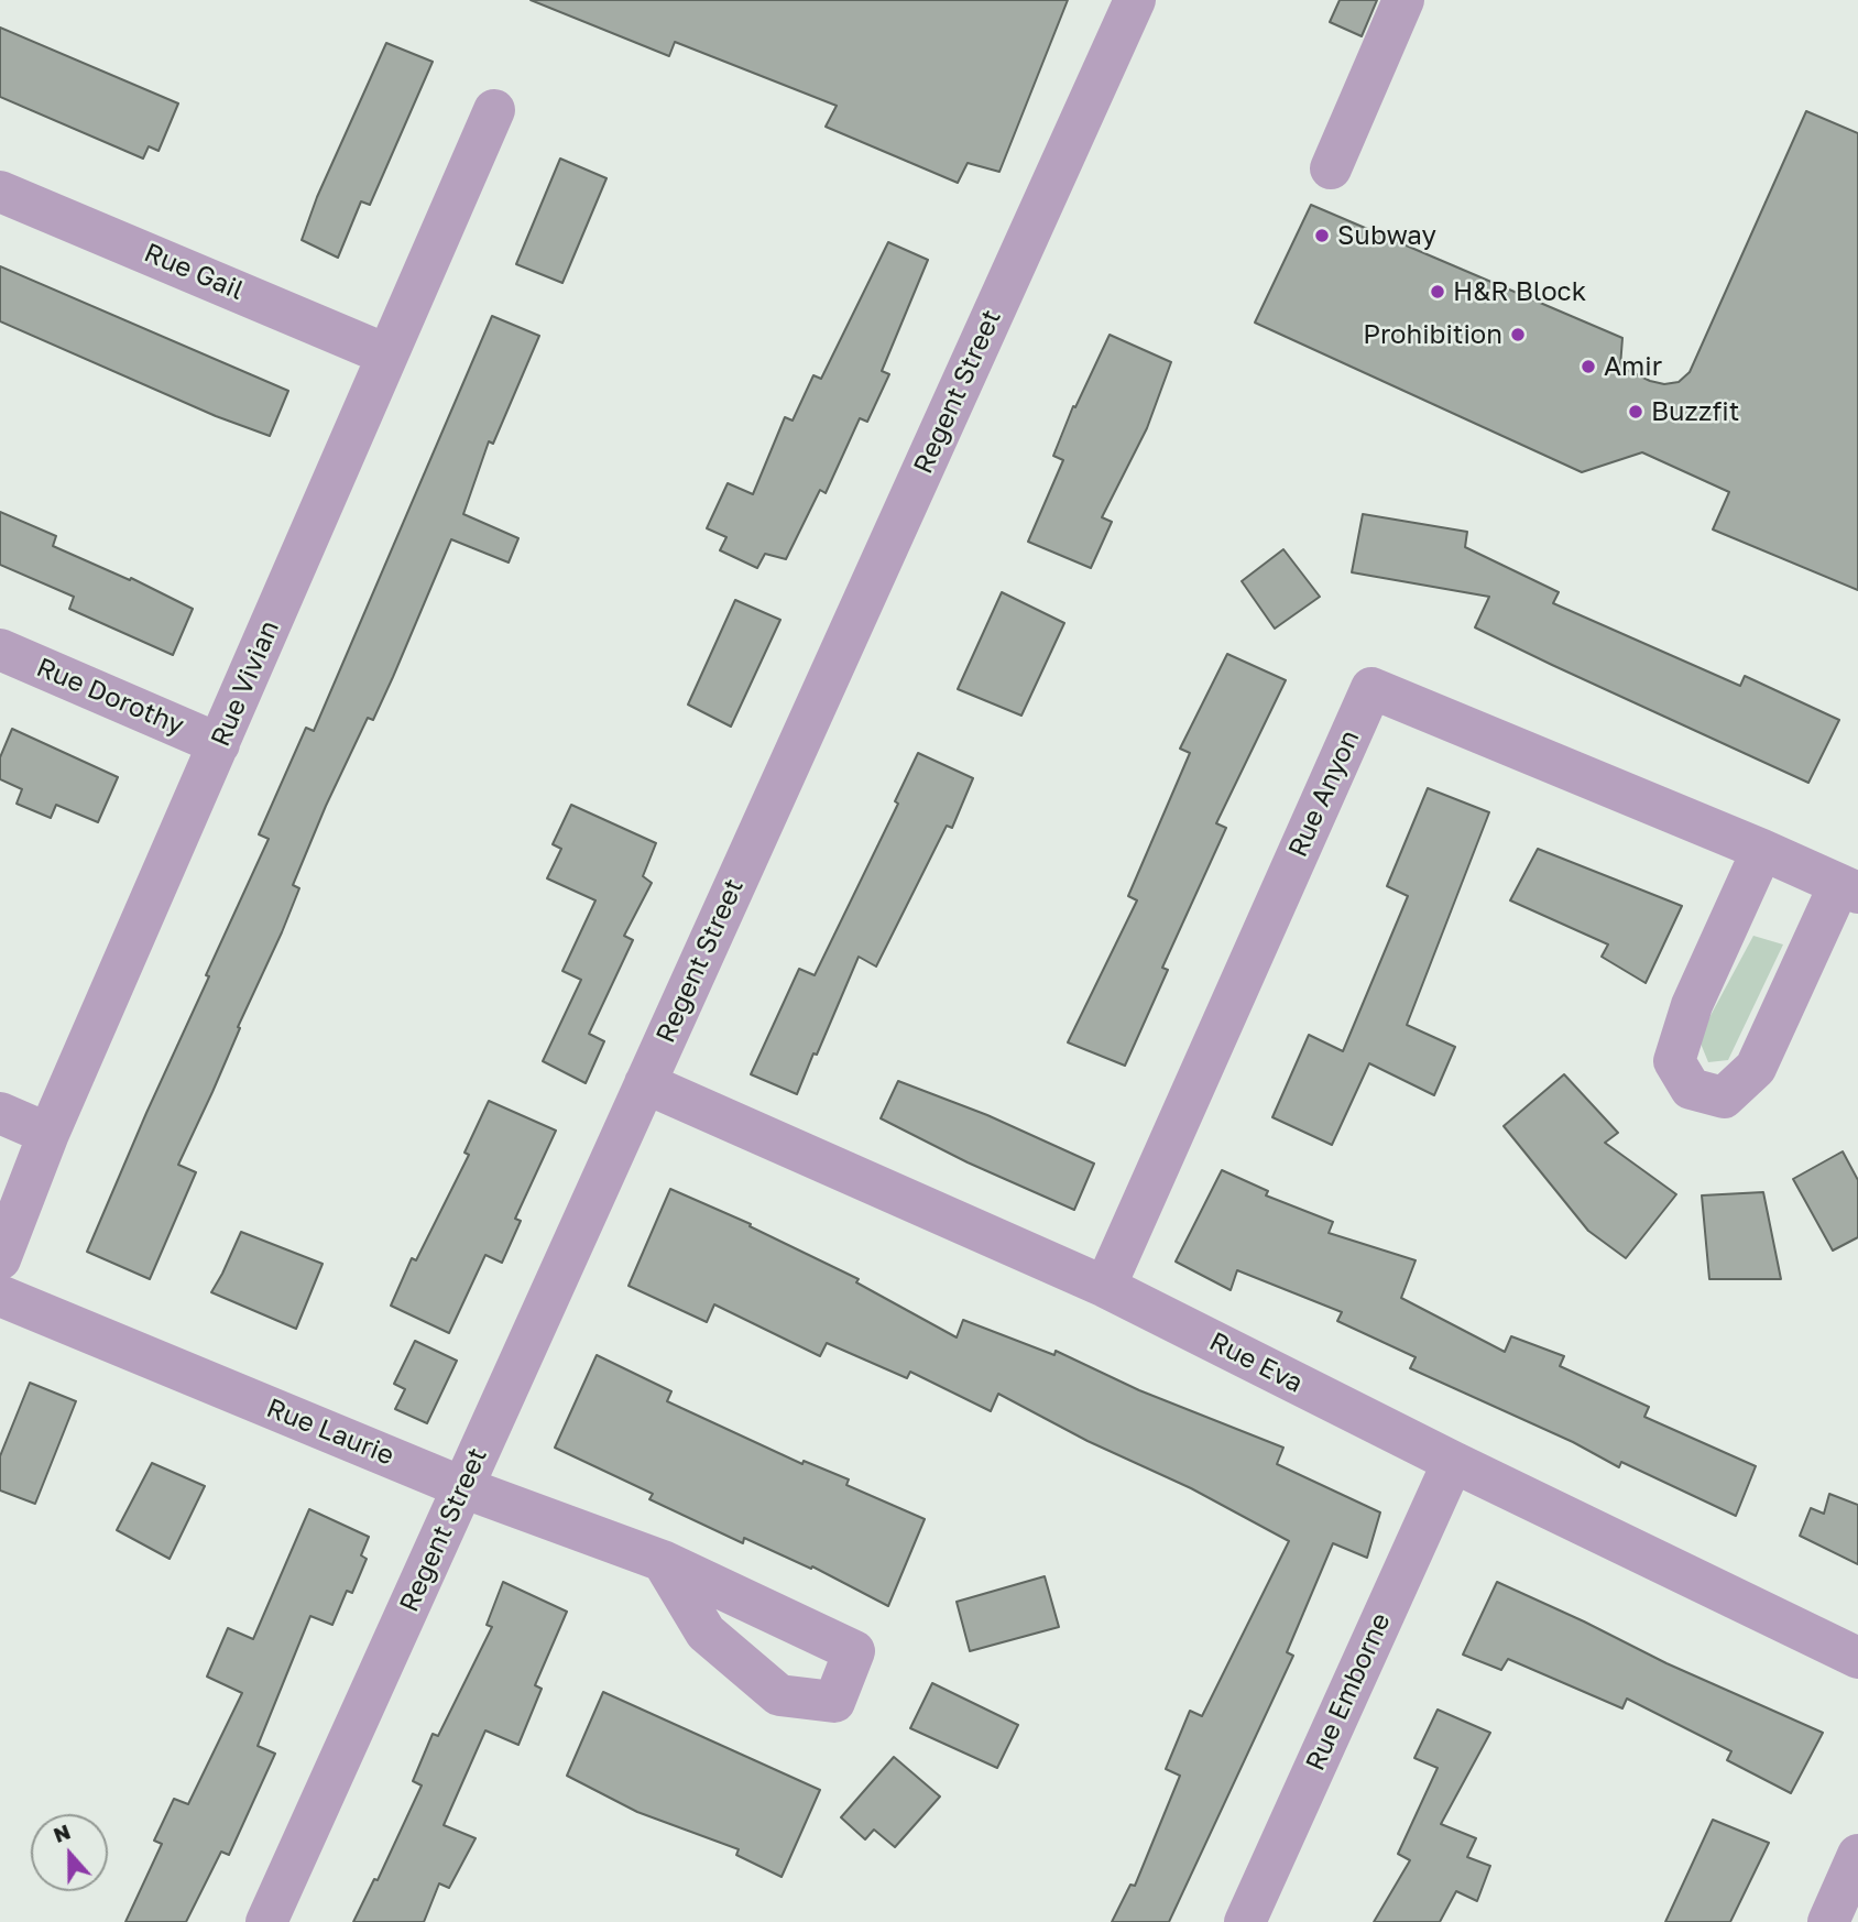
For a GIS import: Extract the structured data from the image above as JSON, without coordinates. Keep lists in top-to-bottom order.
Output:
{
  "streets": {
    "street": [
      "Rue Gail",
      "Regent Street",
      "Rue Vivian",
      "Rue Dorothy",
      "Rue Anyon",
      "Rue Eva",
      "Rue Laurie",
      "Rue Emborne"
    ]
  },
  "crossings": [
    ["Rue Gail", "Rue Vivian"],
    ["Regent Street", "Rue Eva"],
    ["Regent Street", "Rue Laurie"],
    ["Rue Vivian", "Rue Dorothy"],
    ["Rue Anyon", "Rue Eva"],
    ["Rue Eva", "Rue Emborne"]
  ],
  "places": [
    "Subway",
    "H&R Block",
    "Prohibition",
    "Amir",
    "Buzzfit"
  ],
  "north": "top"
}
